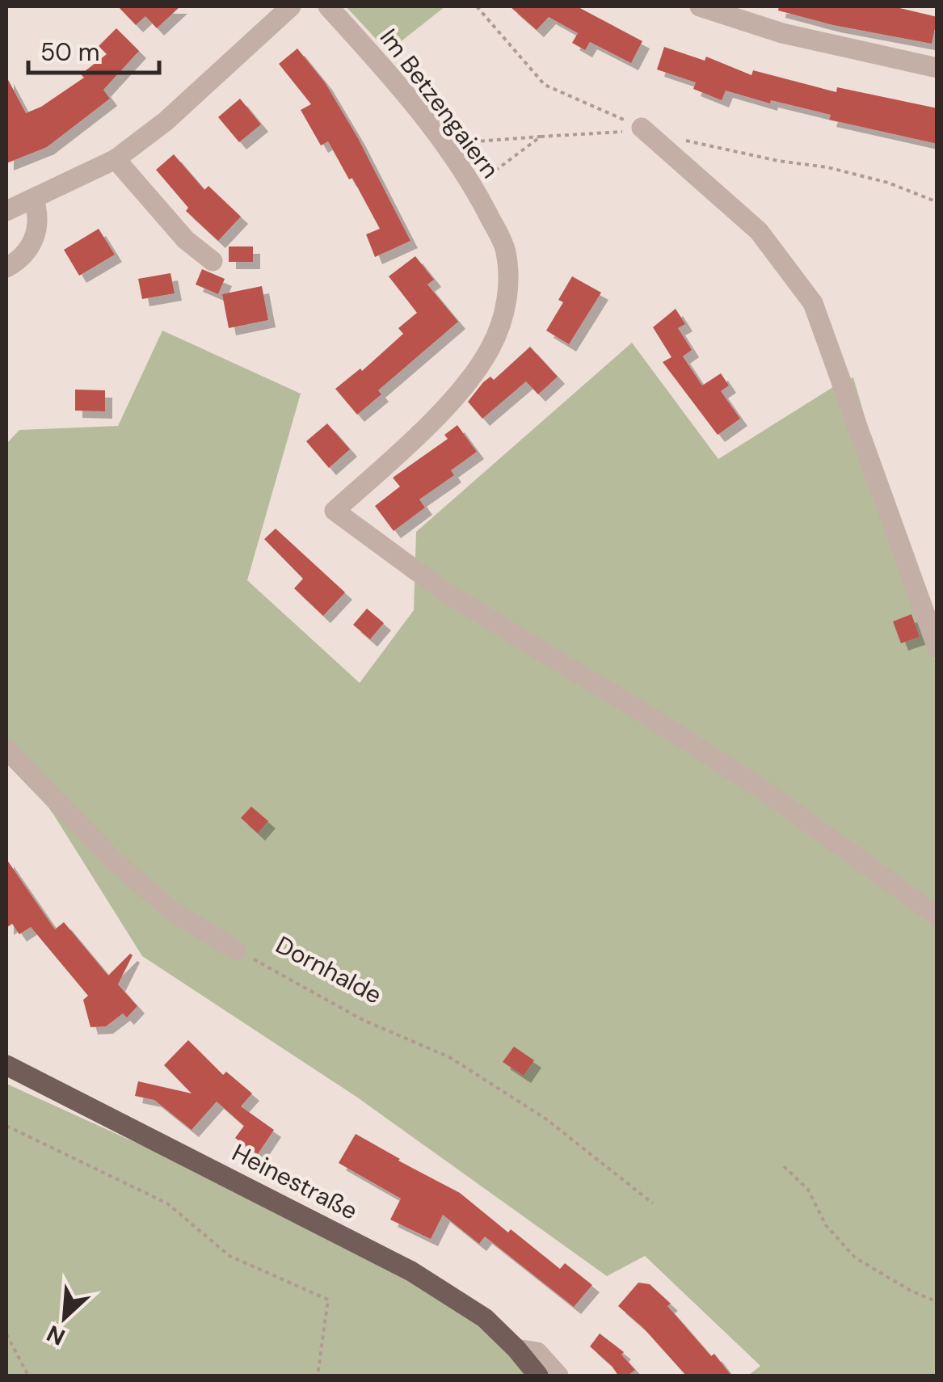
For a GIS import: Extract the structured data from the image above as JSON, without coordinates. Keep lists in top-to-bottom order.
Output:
{
  "streets": {
    "main road": ["Heinestraße"],
    "street": ["Im Betzengaiern", "Dornhalde"]
  },
  "scale_bar": "50 m",
  "north": "bottom left"
}
